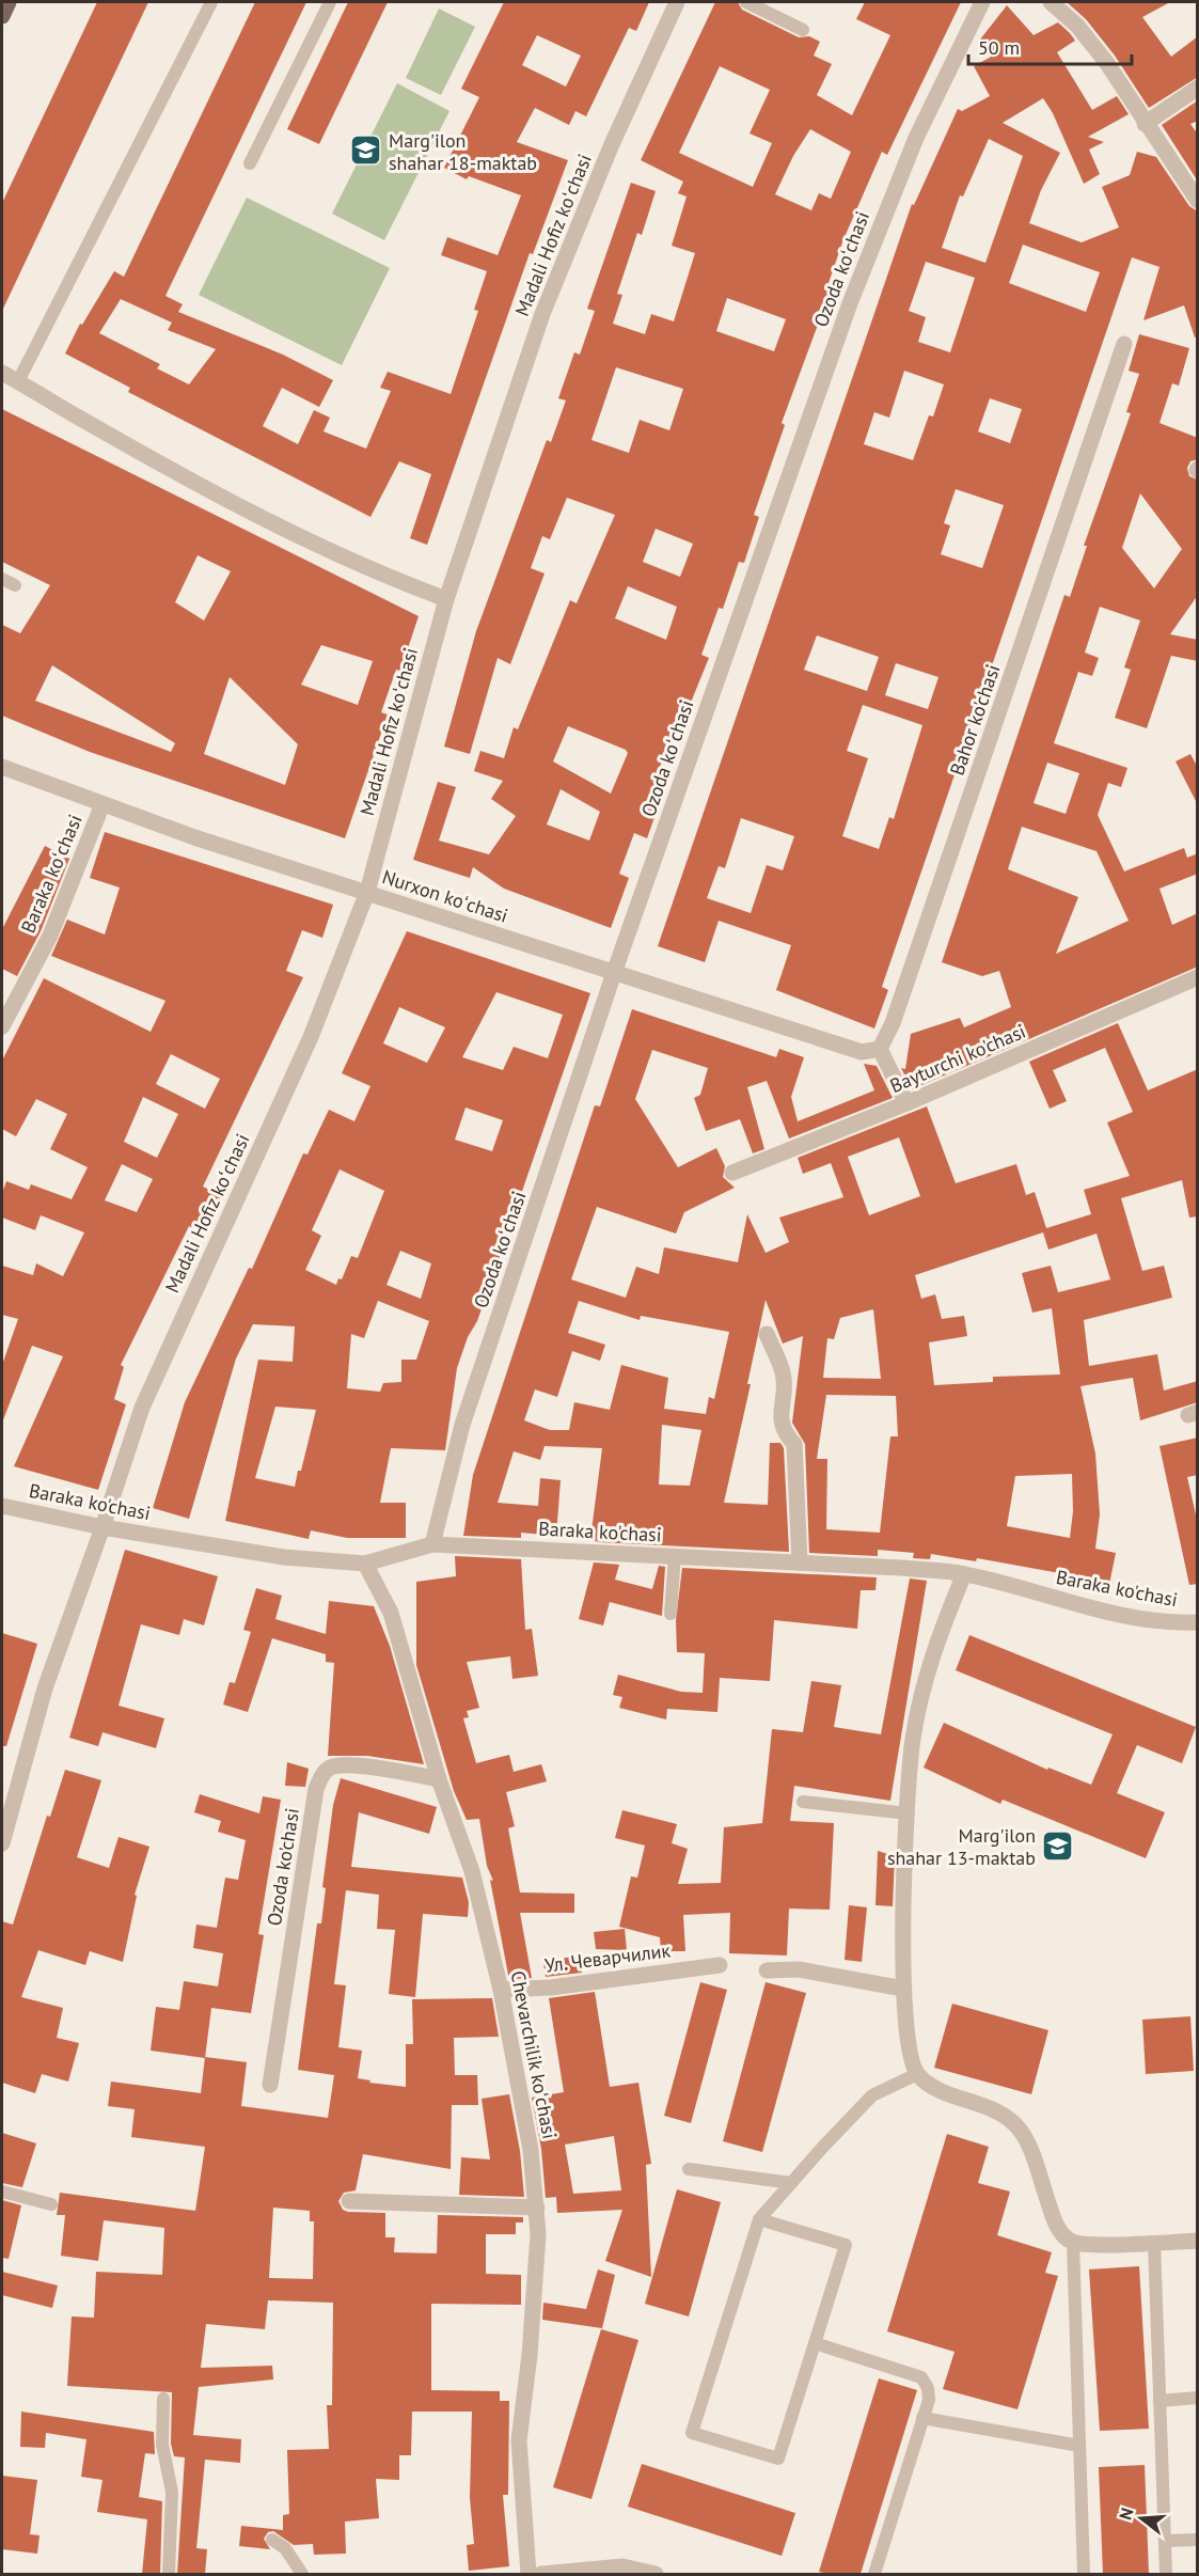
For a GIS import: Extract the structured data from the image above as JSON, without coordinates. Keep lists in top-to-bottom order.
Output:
{
  "streets": {
    "street": [
      "Madali Hofiz koʻchasi",
      "Ozoda koʻchasi",
      "Bahor ko'chasi",
      "Baraka koʻchasi",
      "Nurxon koʻchasi",
      "Bayturchi ko'chasi",
      "Baraka ko'chasi",
      "Ozoda ko'chasi",
      "Ул. Чеварчилик",
      "Chevarchilik koʻchasi"
    ]
  },
  "crossings": [
    ["Madali Hofiz koʻchasi", "Nurxon koʻchasi"],
    ["Madali Hofiz koʻchasi", "Baraka ko'chasi"],
    ["Ozoda koʻchasi", "Nurxon koʻchasi"],
    ["Ozoda koʻchasi", "Baraka ko'chasi"],
    ["Bahor ko'chasi", "Nurxon koʻchasi"],
    ["Baraka koʻchasi", "Nurxon koʻchasi"],
    ["Baraka ko'chasi", "Chevarchilik koʻchasi"],
    ["Ozoda ko'chasi", "Chevarchilik koʻchasi"],
    ["Ул. Чеварчилик", "Chevarchilik koʻchasi"]
  ],
  "places": {
    "school or university": ["Marg'ilon shahar 18-maktab", "Marg'ilon shahar 13-maktab"]
  },
  "scale_bar": "50 m",
  "north": "left"
}
